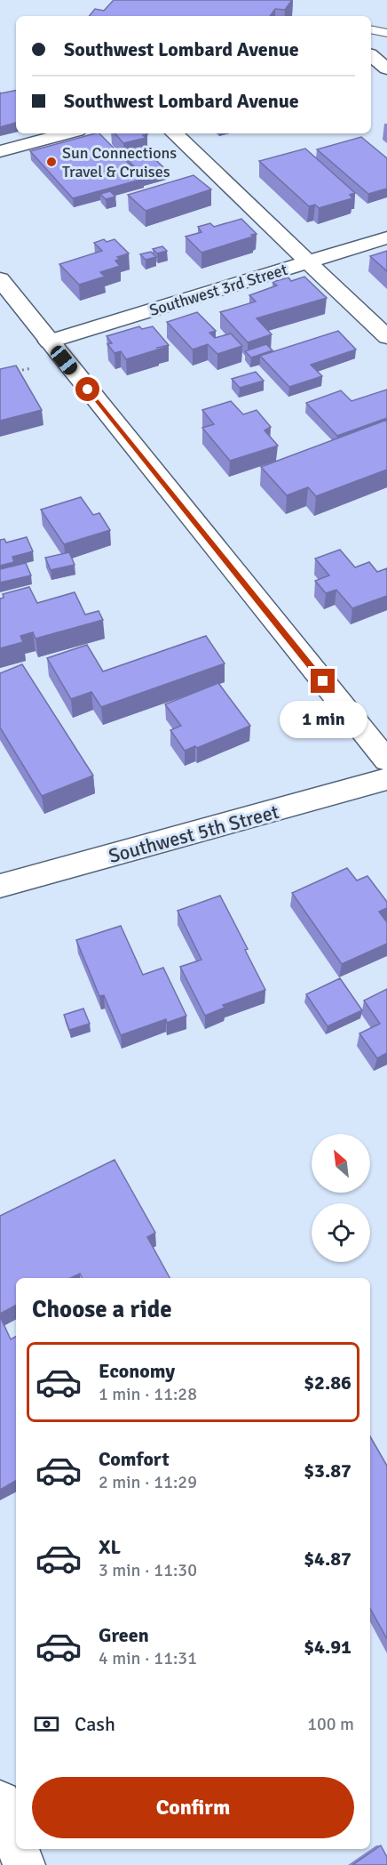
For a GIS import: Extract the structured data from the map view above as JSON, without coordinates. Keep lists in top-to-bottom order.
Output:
{
  "streets": {
    "street": ["Southwest 3rd Street", "Southwest 5th Street"]
  },
  "places": ["Sun Connections Travel & Cruises"],
  "north": "top left",
  "page": {
    "banner": ["Southwest Lombard Avenue", "Southwest Lombard Avenue"],
    "bubble": "1 min",
    "heading": "Choose a ride",
    "list": [
      {
        "name": "Economy",
        "note": "1 min · 11:28",
        "value": "$2.86"
      },
      {
        "name": "Comfort",
        "note": "2 min · 11:29",
        "value": "$3.87"
      },
      {
        "name": "XL",
        "note": "3 min · 11:30",
        "value": "$4.87"
      },
      {
        "name": "Green",
        "note": "4 min · 11:31",
        "value": "$4.91"
      }
    ],
    "pay": ["Cash", "100 m"],
    "buttons": "Confirm"
  }
}
